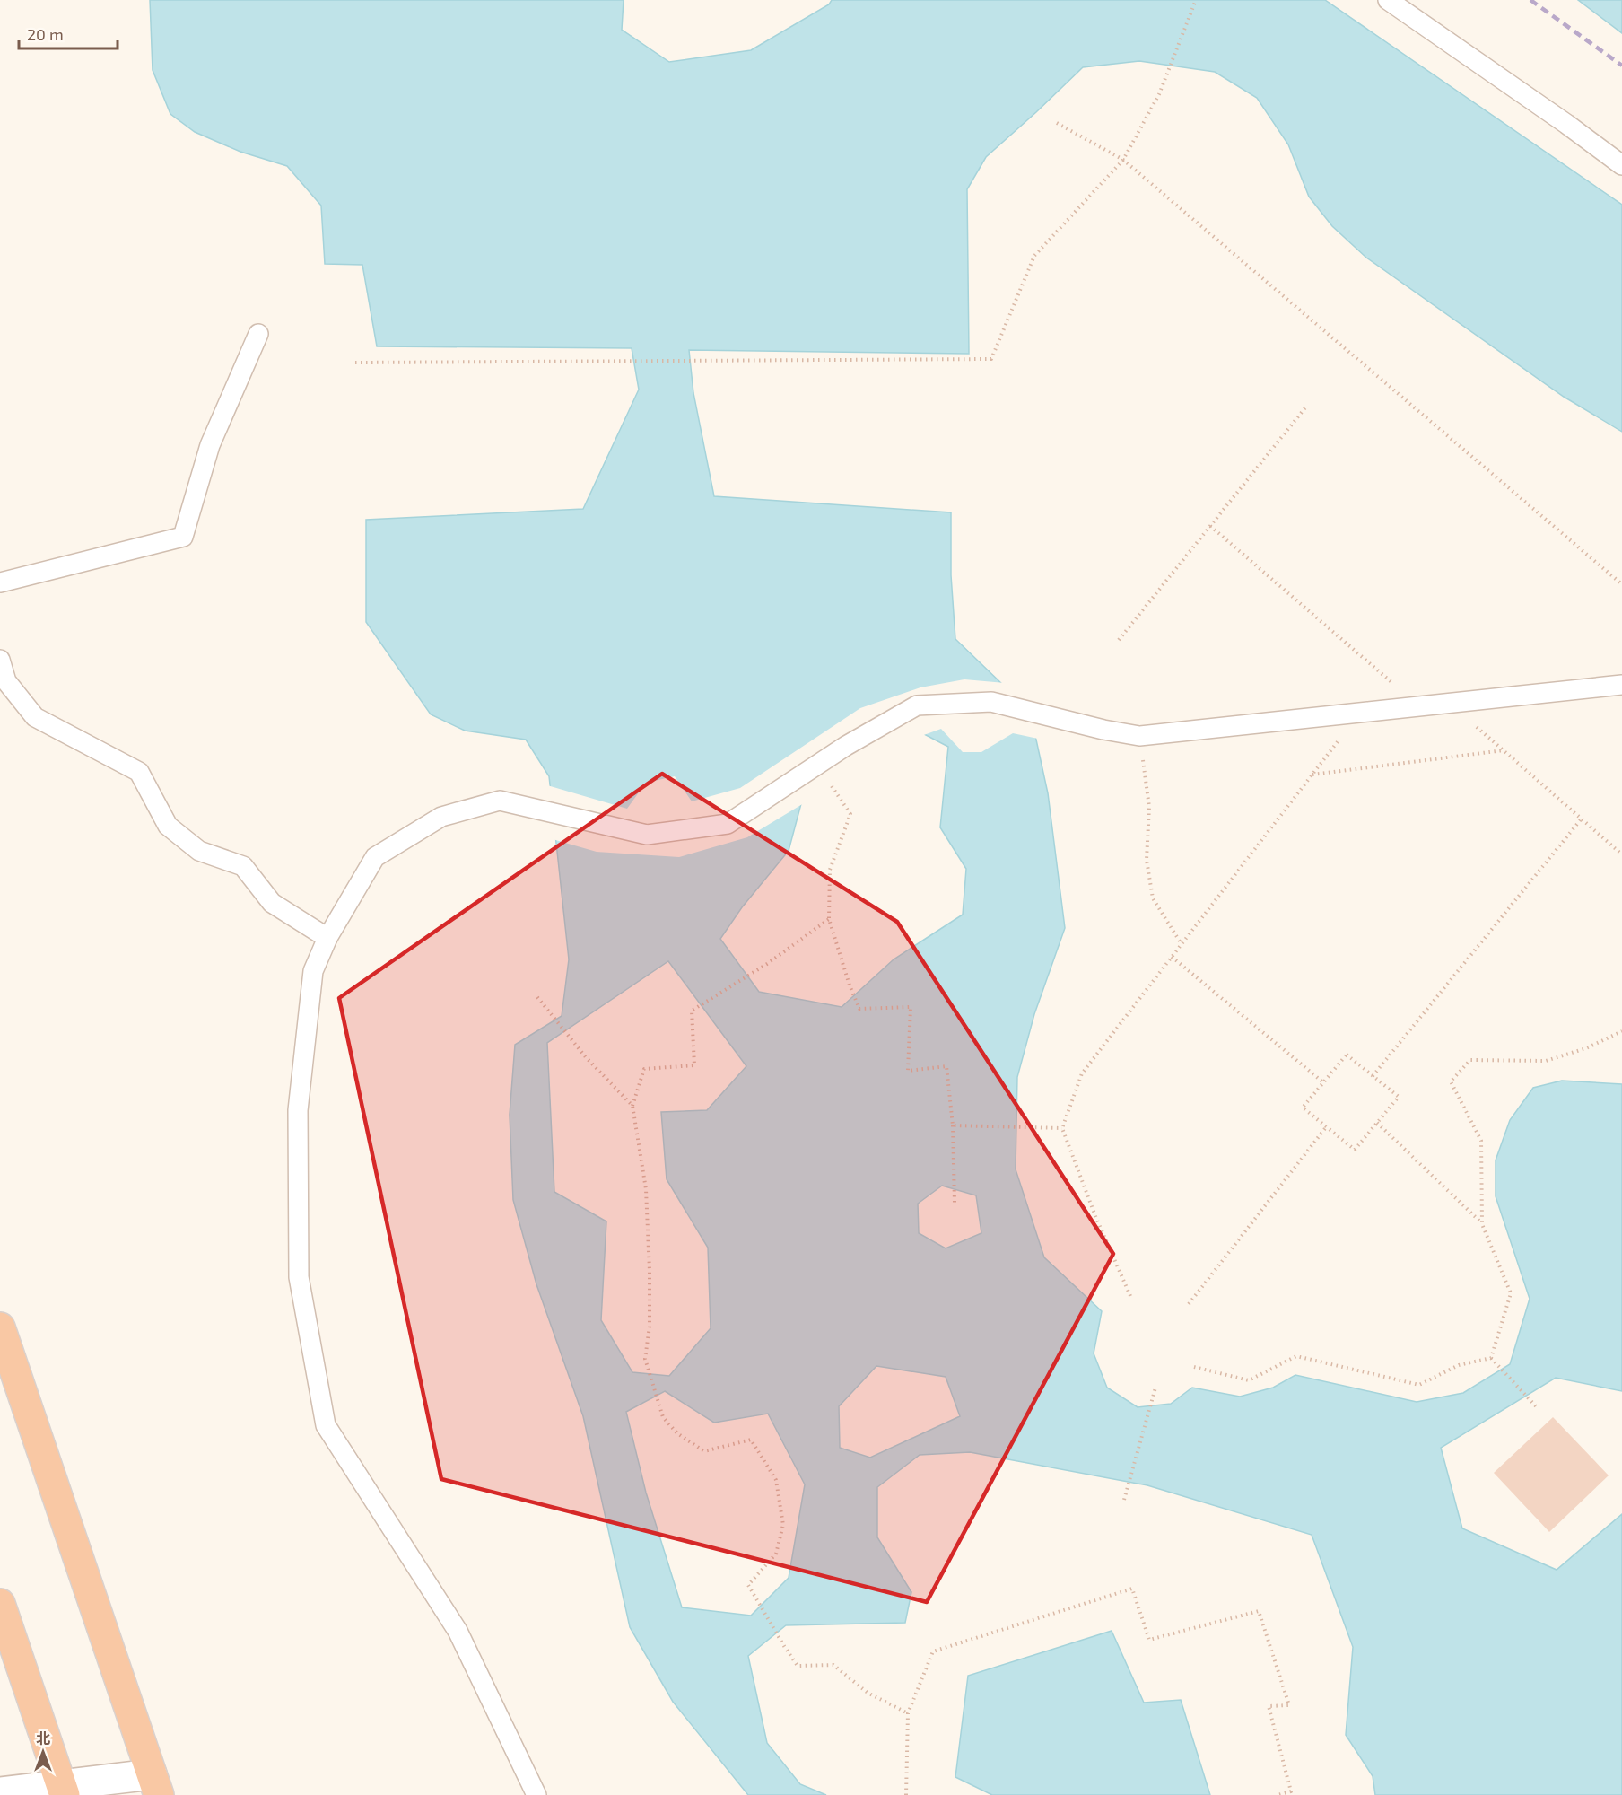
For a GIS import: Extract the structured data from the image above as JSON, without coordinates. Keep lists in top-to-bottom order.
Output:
{
  "scale_bar": "20 m",
  "north": "top"
}
